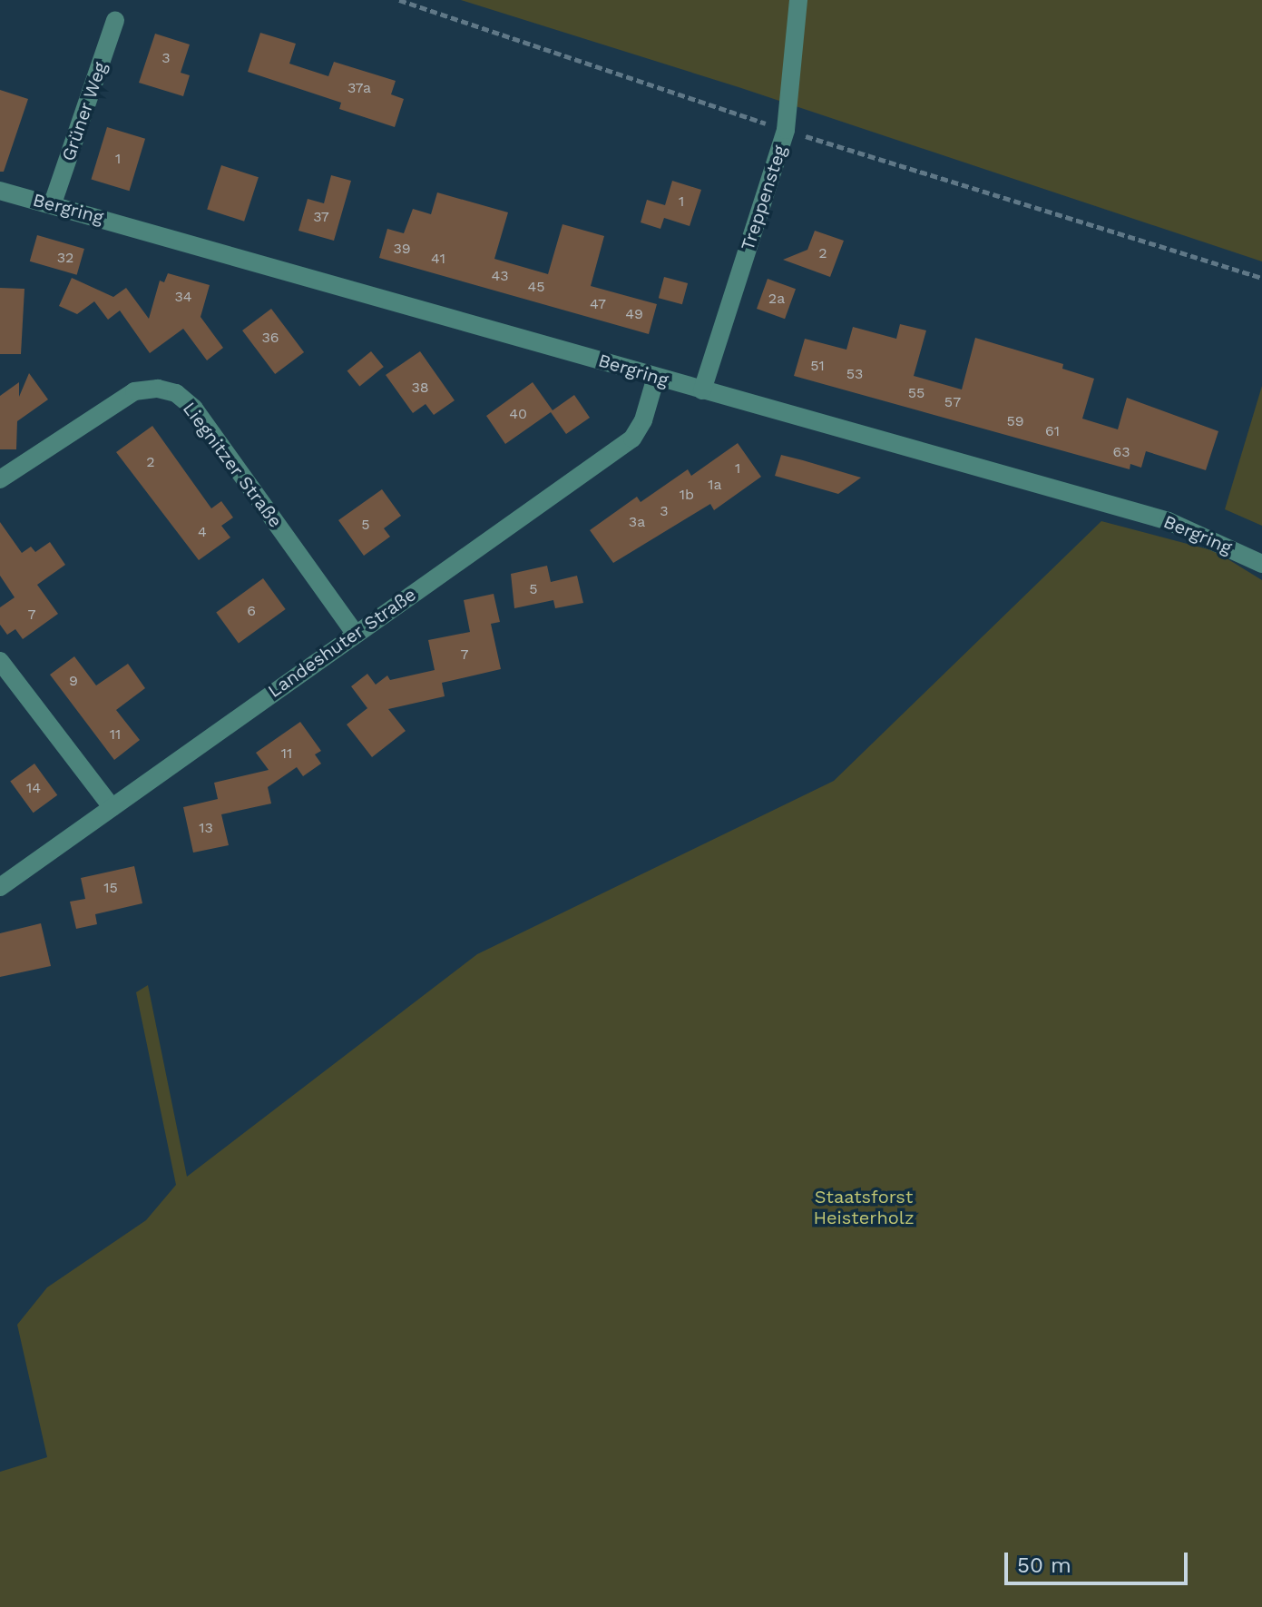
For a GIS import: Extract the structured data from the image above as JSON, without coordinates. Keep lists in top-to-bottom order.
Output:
{
  "streets": {
    "street": [
      "Grüner Weg",
      "Treppensteg",
      "Bergring",
      "Liegnitzer Straße",
      "Landeshuter Straße"
    ]
  },
  "crossings": [
    ["Grüner Weg", "Bergring"],
    ["Treppensteg", "Bergring"],
    ["Bergring", "Landeshuter Straße"],
    ["Liegnitzer Straße", "Landeshuter Straße"]
  ],
  "parks": ["Staatsforst Heisterholz"],
  "house_numbers": [
    "3",
    "37a",
    "1",
    "1",
    "37",
    "39",
    "2",
    "32",
    "41",
    "43",
    "45",
    "34",
    "2a",
    "47",
    "49",
    "36",
    "51",
    "53",
    "38",
    "55",
    "57",
    "40",
    "59",
    "61",
    "63",
    "2",
    "1",
    "1a",
    "1b",
    "3",
    "3a",
    "5",
    "4",
    "5",
    "6",
    "7",
    "7",
    "9",
    "11",
    "11",
    "14",
    "13",
    "15"
  ],
  "scale_bar": "50 m"
}
